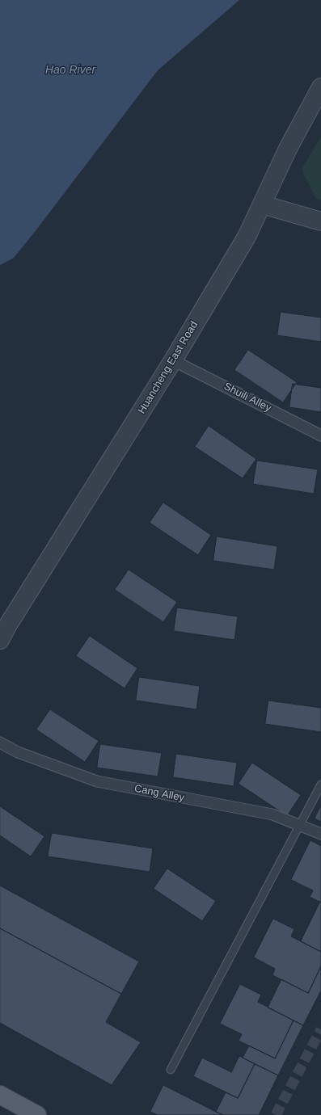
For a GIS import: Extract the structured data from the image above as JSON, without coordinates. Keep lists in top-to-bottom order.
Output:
{
  "streets": {
    "street": ["Huancheng East Road", "Shuili Alley", "Cang Alley"]
  },
  "crossings": [
    ["Huancheng East Road", "Shuili Alley"]
  ],
  "water": ["Hao River"]
}
